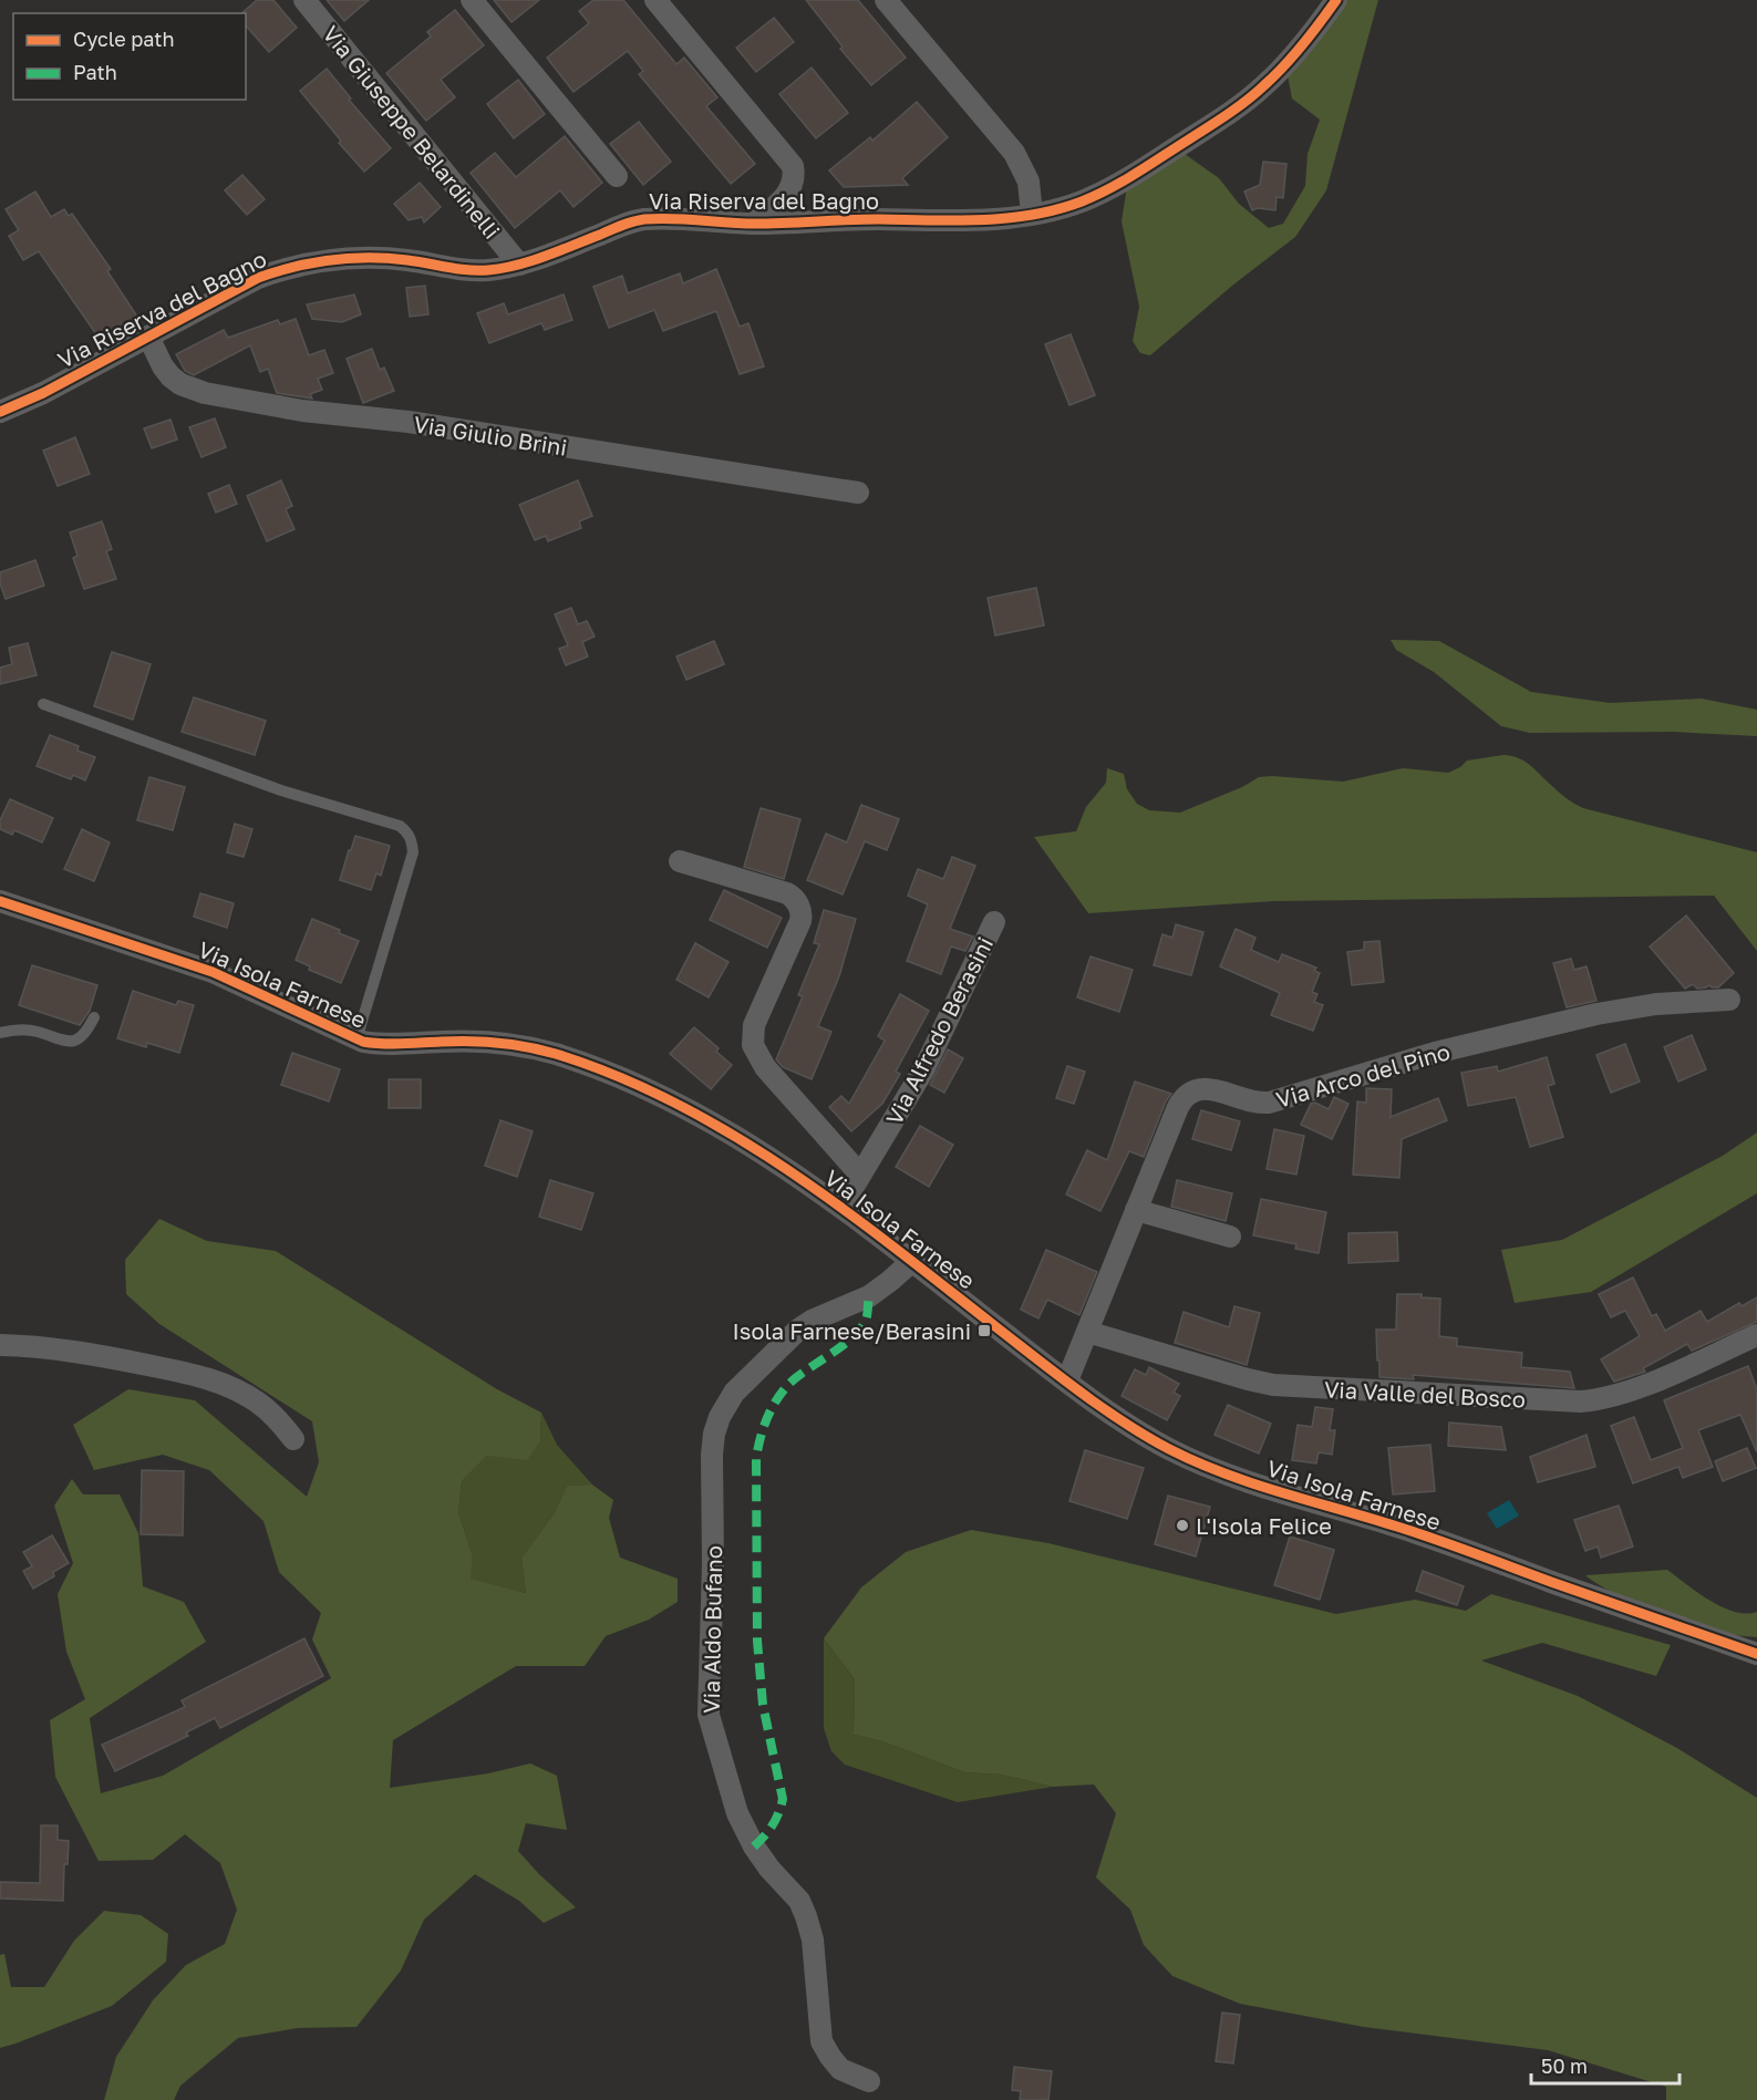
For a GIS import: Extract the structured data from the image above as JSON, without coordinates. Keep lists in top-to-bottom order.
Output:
{
  "streets": {
    "street": [
      "Via Giuseppe Belardinelli",
      "Via Riserva del Bagno",
      "Via Giulio Brini",
      "Via Isola Farnese",
      "Via Alfredo Berasini",
      "Via Arco del Pino",
      "Via Valle del Bosco",
      "Via Aldo Bufano"
    ]
  },
  "crossings": [
    ["Via Giuseppe Belardinelli", "Via Riserva del Bagno"],
    ["Via Riserva del Bagno", "Via Giulio Brini"],
    ["Via Isola Farnese", "Via Alfredo Berasini"],
    ["Via Isola Farnese", "Via Arco del Pino"],
    ["Via Isola Farnese", "Via Aldo Bufano"],
    ["Via Arco del Pino", "Via Valle del Bosco"]
  ],
  "places": {
    "transit": ["Isola Farnese/Berasini"],
    "other": ["L'Isola Felice"]
  },
  "legend": ["Cycle path", "Path"],
  "scale_bar": "50 m"
}
